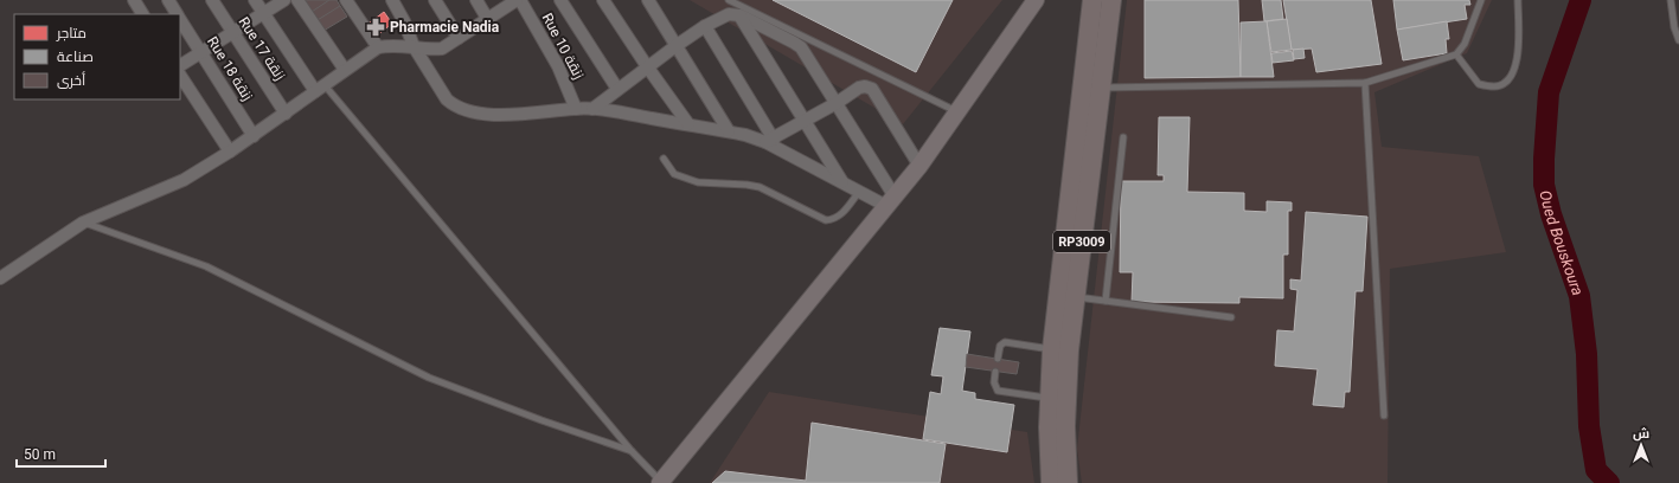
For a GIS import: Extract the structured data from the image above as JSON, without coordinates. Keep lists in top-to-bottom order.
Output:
{
  "streets": {
    "main road": ["RP3009"],
    "street": ["Rue 10 زنقة", "Rue 17 زنقة", "Rue 18 زنقة"]
  },
  "water": ["Oued Bouskoura"],
  "places": {
    "pharmacy": ["Pharmacie Nadia"]
  },
  "legend": ["متاجر", "صناعة", "أخرى"],
  "scale_bar": "50 m",
  "north": "top"
}
